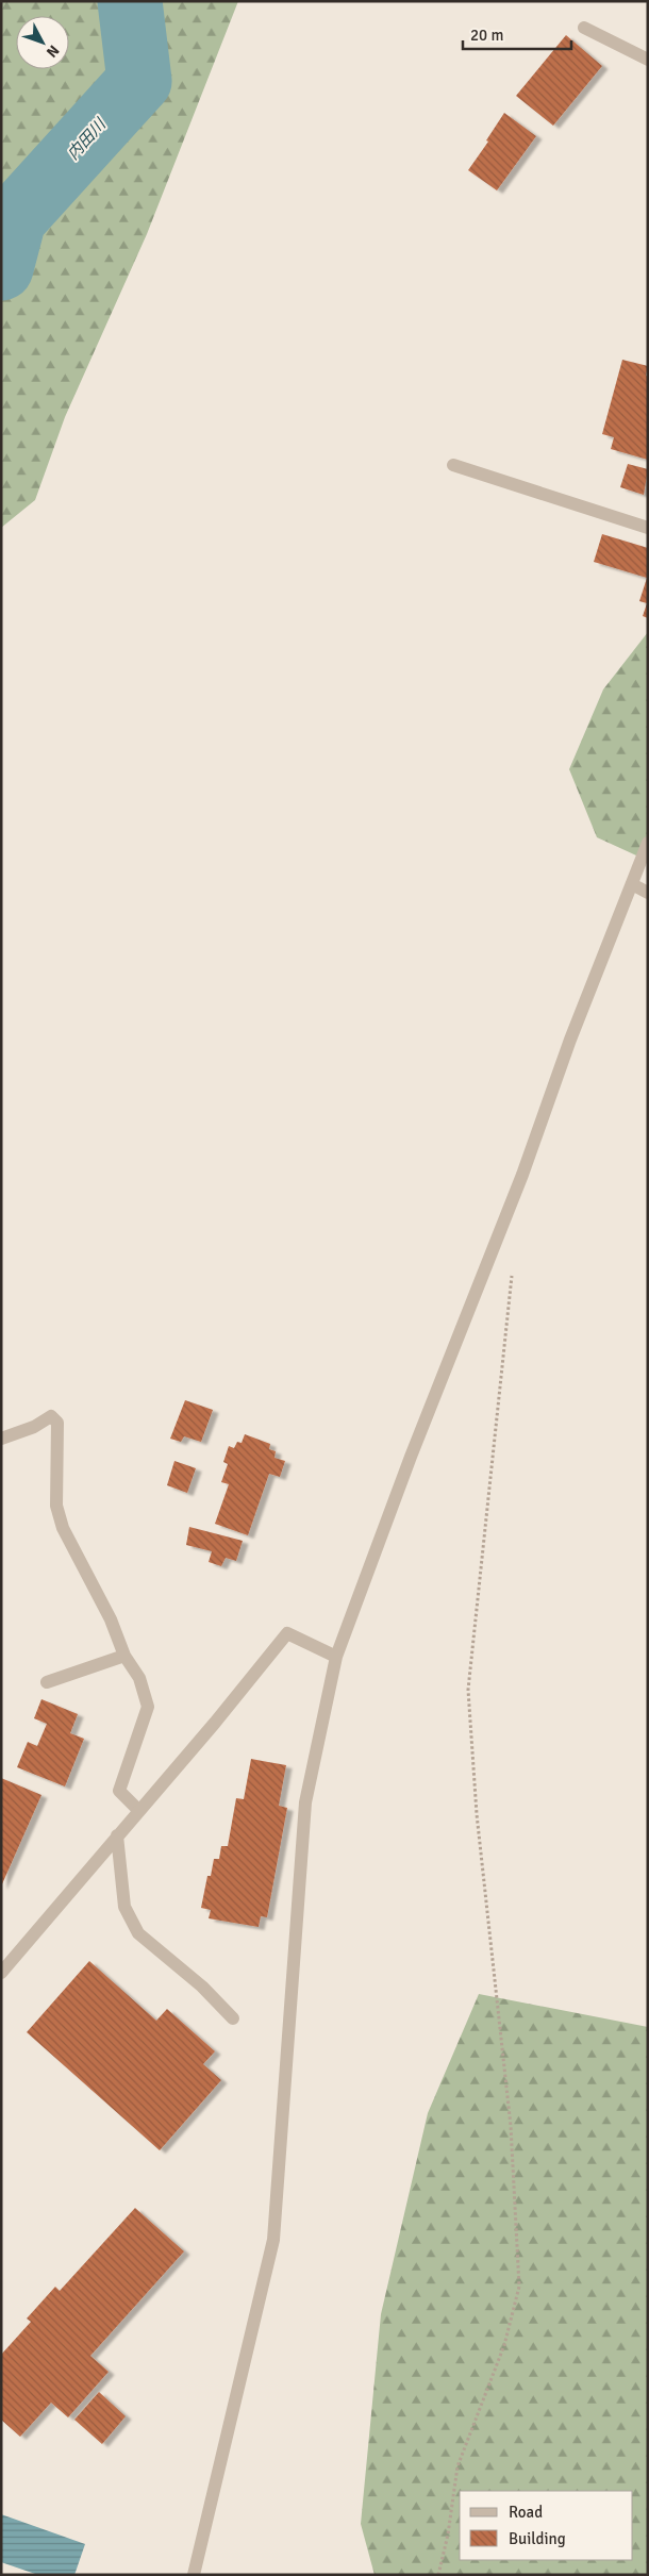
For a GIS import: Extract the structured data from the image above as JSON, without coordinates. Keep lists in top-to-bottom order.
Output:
{
  "water": ["内田川"],
  "legend": ["Road", "Building"],
  "scale_bar": "20 m",
  "north": "bottom right"
}
